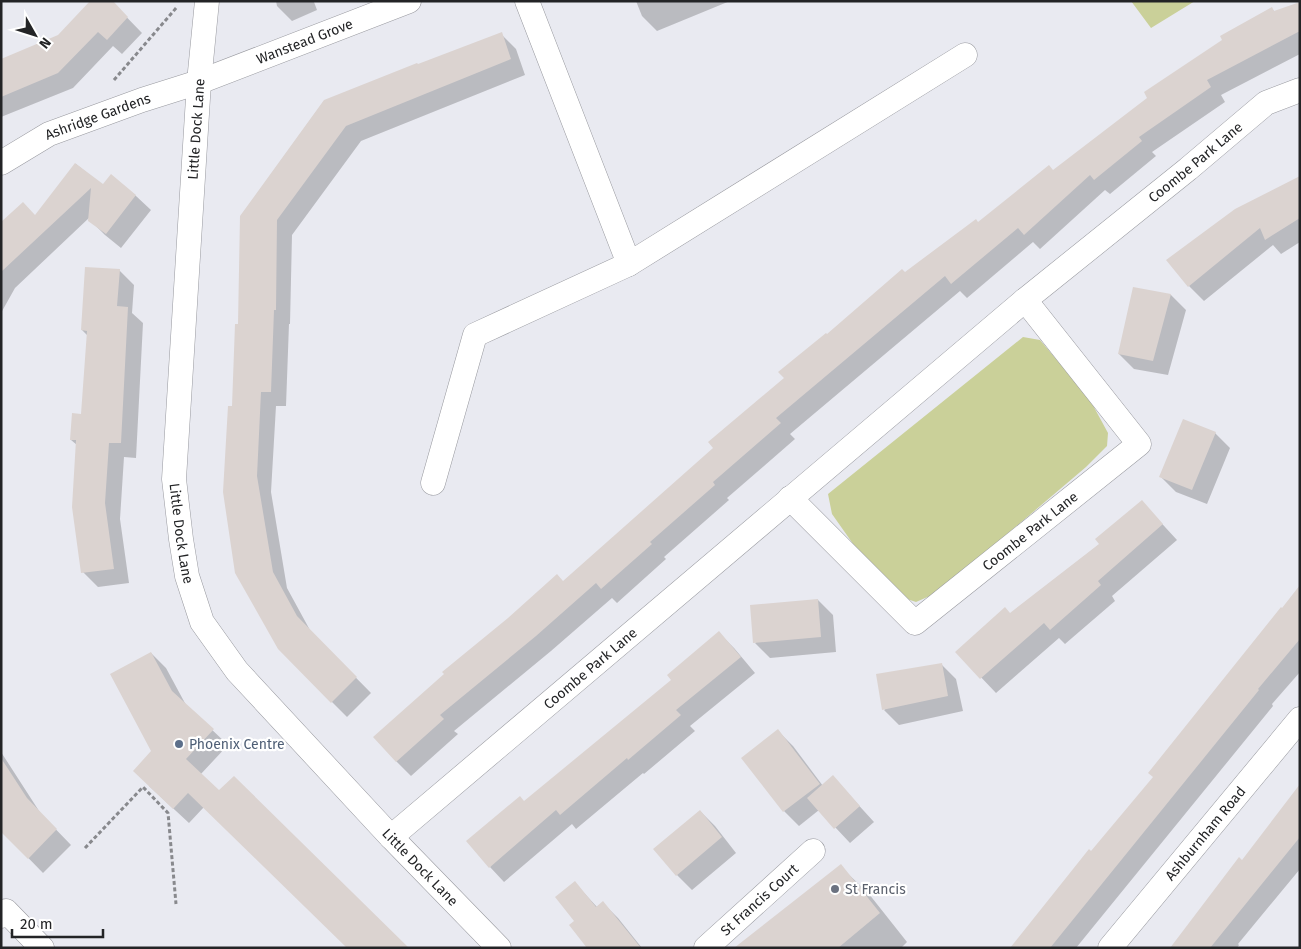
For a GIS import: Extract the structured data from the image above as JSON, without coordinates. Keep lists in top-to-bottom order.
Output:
{
  "streets": {
    "street": [
      "Wanstead Grove",
      "Ashridge Gardens",
      "Little Dock Lane",
      "Coombe Park Lane",
      "Ashburnham Road",
      "St Francis Court"
    ]
  },
  "crossings": [
    ["Wanstead Grove", "Ashridge Gardens"],
    ["Wanstead Grove", "Little Dock Lane"],
    ["Ashridge Gardens", "Little Dock Lane"],
    ["Little Dock Lane", "Coombe Park Lane"]
  ],
  "places": ["Phoenix Centre", "St Francis"],
  "scale_bar": "20 m",
  "north": "bottom right"
}
